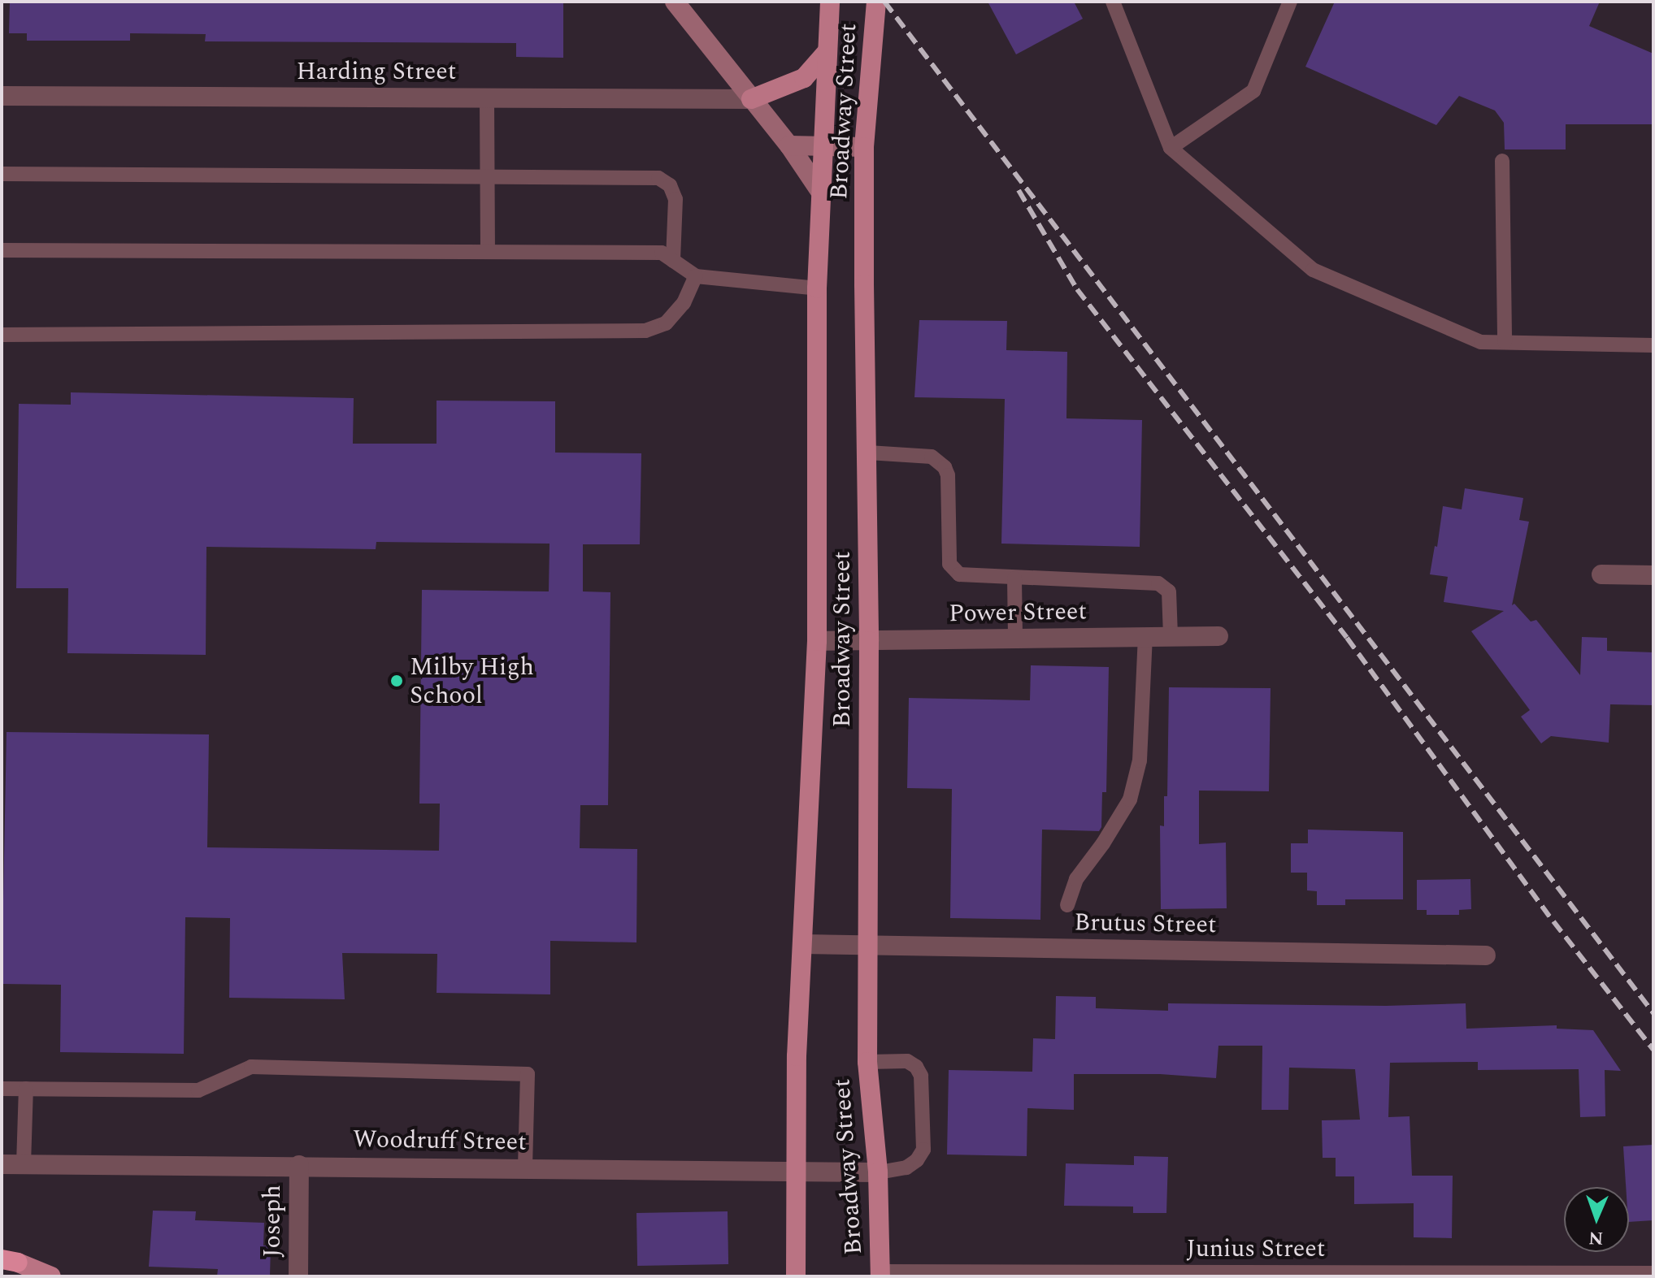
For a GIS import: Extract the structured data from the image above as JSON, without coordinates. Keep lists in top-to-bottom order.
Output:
{
  "streets": {
    "main road": ["Broadway Street"],
    "street": [
      "Harding Street",
      "Power Street",
      "Brutus Street",
      "Woodruff Street",
      "Joseph",
      "Junius Street"
    ]
  },
  "crossings": [
    ["Broadway Street", "Power Street"],
    ["Broadway Street", "Brutus Street"],
    ["Broadway Street", "Woodruff Street"],
    ["Broadway Street", "Junius Street"],
    ["Woodruff Street", "Joseph"]
  ],
  "places": ["Milby High School"],
  "north": "bottom"
}
